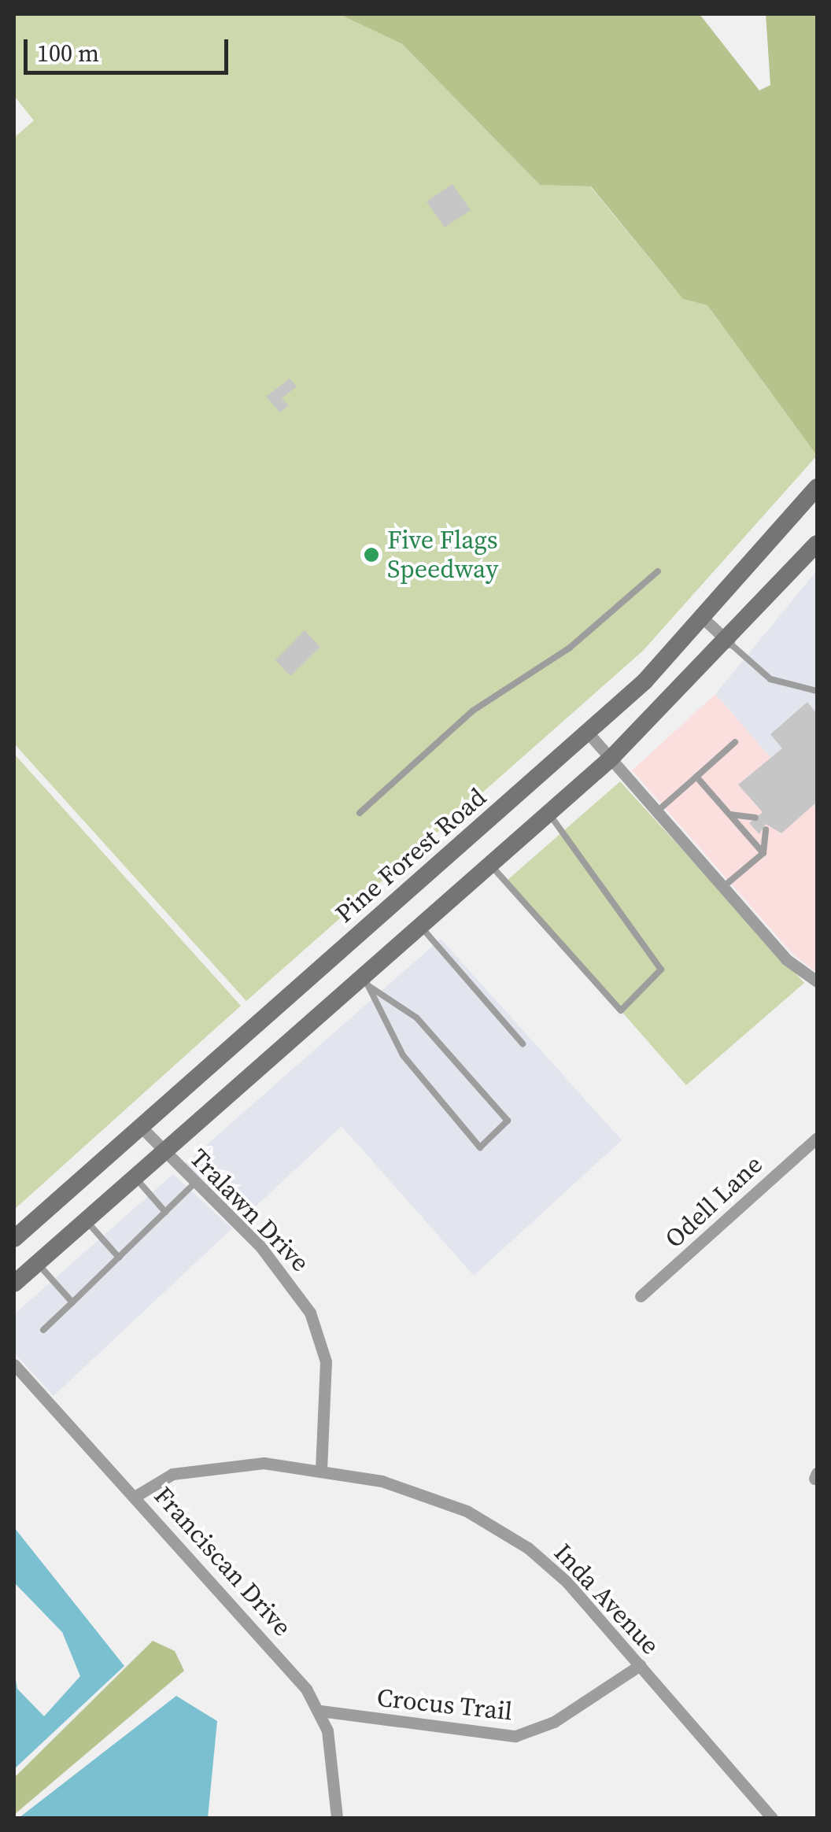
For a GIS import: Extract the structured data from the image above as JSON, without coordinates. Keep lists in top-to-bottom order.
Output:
{
  "streets": {
    "main road": ["Pine Forest Road"],
    "street": [
      "Odell Lane",
      "Tralawn Drive",
      "Franciscan Drive",
      "Inda Avenue",
      "Crocus Trail"
    ]
  },
  "crossings": [
    ["Pine Forest Road", "Tralawn Drive"],
    ["Tralawn Drive", "Inda Avenue"],
    ["Franciscan Drive", "Inda Avenue"],
    ["Franciscan Drive", "Crocus Trail"],
    ["Inda Avenue", "Crocus Trail"]
  ],
  "places": ["Five Flags Speedway"],
  "scale_bar": "100 m"
}
